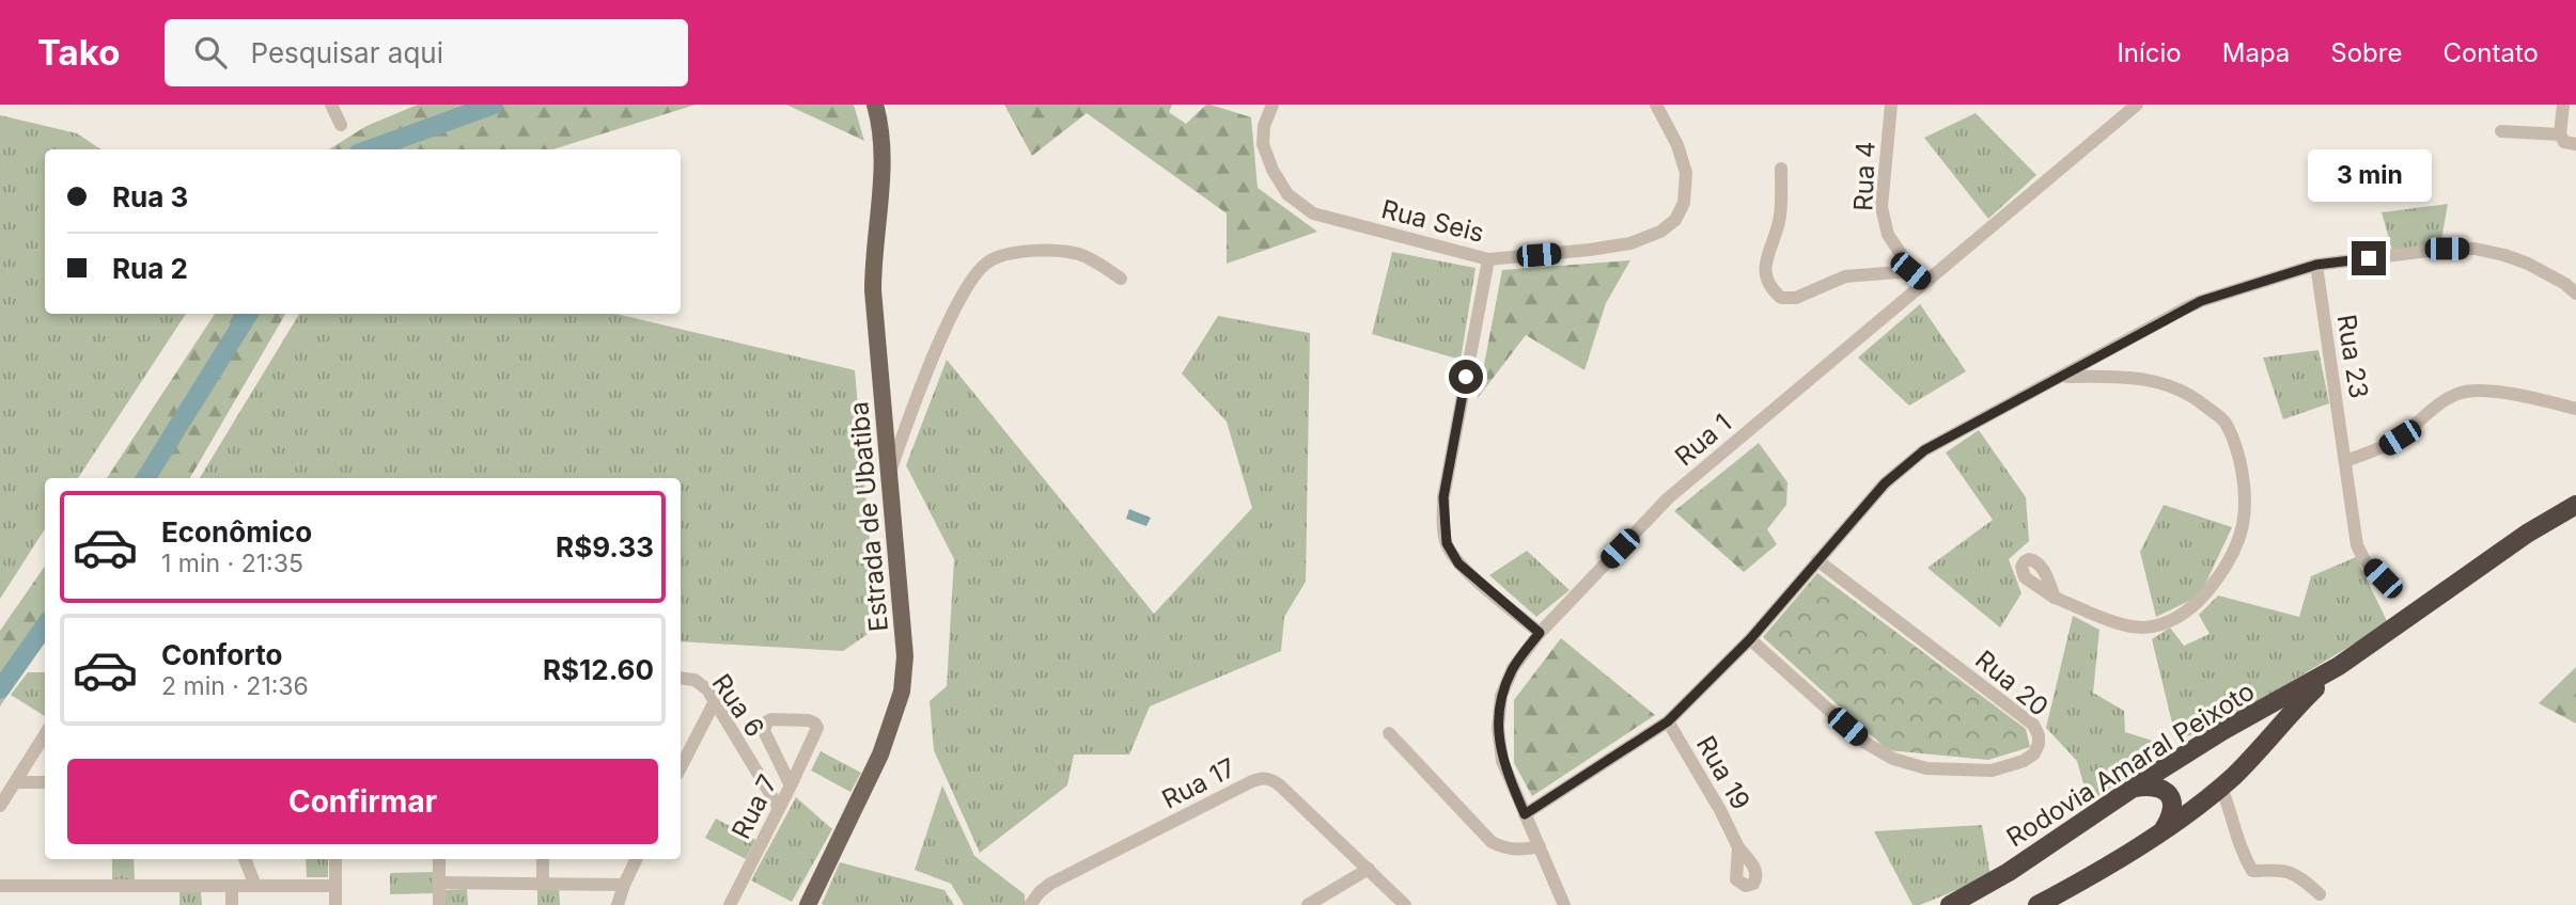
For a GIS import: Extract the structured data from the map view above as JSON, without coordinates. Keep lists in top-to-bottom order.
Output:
{
  "streets": {
    "highway": ["Rodovia Amaral Peixoto"],
    "main road": ["Estrada de Ubatiba"],
    "street": [
      "Rua 4",
      "Rua Seis",
      "Rua 23",
      "Rua 1",
      "Rua 20",
      "Rua 6",
      "Rua 19",
      "Rua 17",
      "Rua 7"
    ]
  },
  "crossings": [
    ["Rua 4", "Rua 1"],
    ["Rua 6", "Rua 7"]
  ],
  "page": {
    "header": "Tako",
    "search": "Pesquisar aqui",
    "nav": [
      "Início",
      "Mapa",
      "Sobre",
      "Contato"
    ],
    "bubble": "3 min",
    "banner": ["Rua 3", "Rua 2"],
    "list": [
      {
        "name": "Econômico",
        "note": "1 min · 21:35",
        "value": "R$9.33"
      },
      {
        "name": "Conforto",
        "note": "2 min · 21:36",
        "value": "R$12.60"
      }
    ],
    "buttons": "Confirmar"
  }
}
